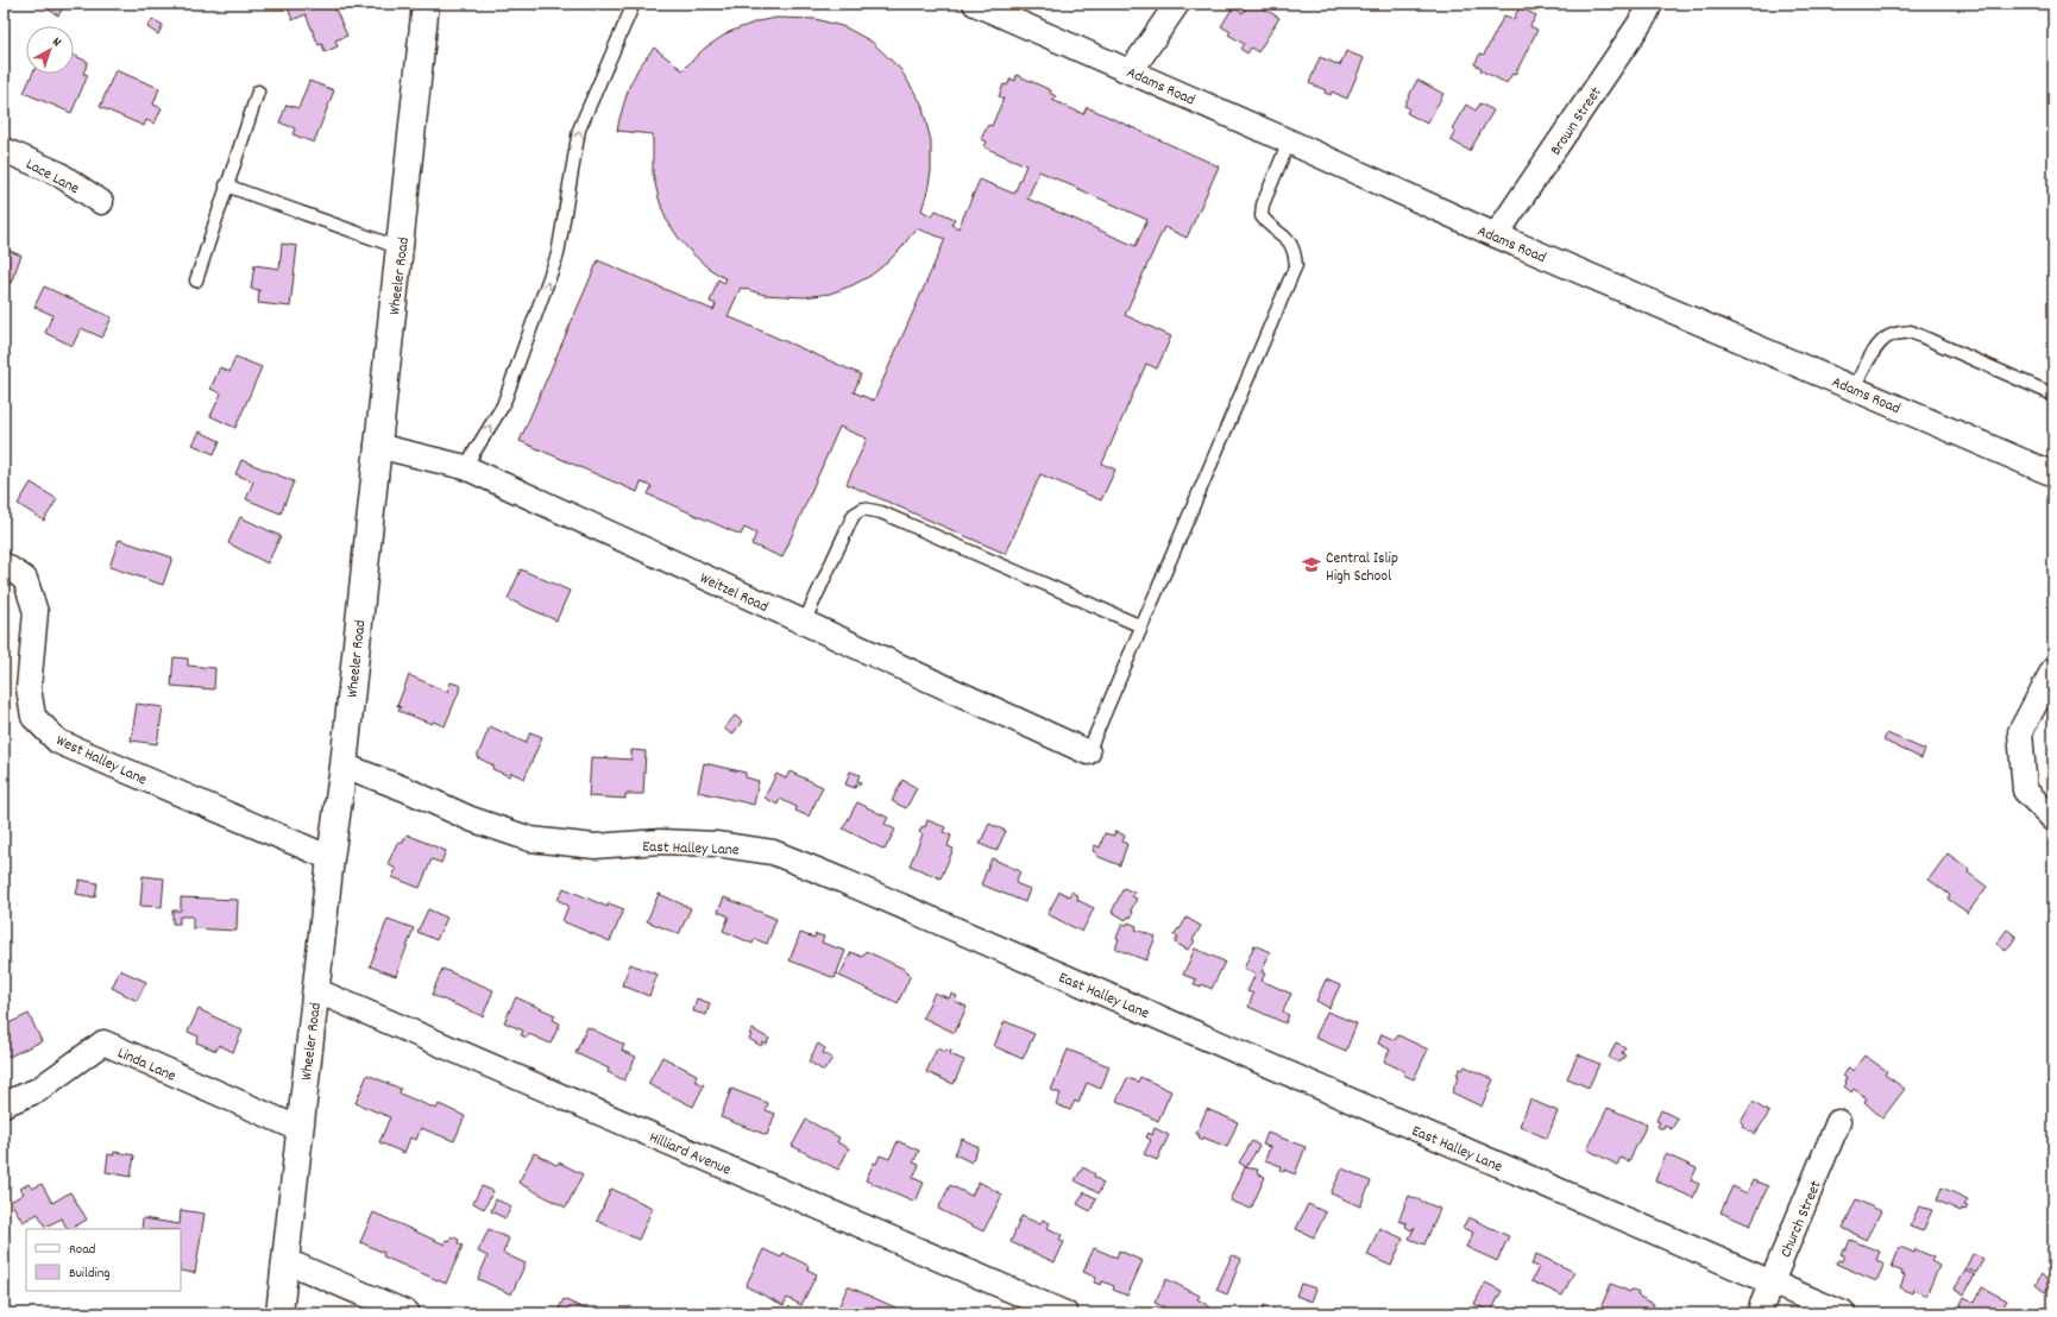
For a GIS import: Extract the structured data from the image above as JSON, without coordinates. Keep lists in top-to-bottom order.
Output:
{
  "streets": {
    "main road": ["Wheeler Road"],
    "street": [
      "Adams Road",
      "Brown Street",
      "Lace Lane",
      "Weitzel Road",
      "West Halley Lane",
      "East Halley Lane",
      "Linda Lane",
      "Hilliard Avenue",
      "Church Street"
    ]
  },
  "crossings": [
    ["Adams Road", "Brown Street"],
    ["Wheeler Road", "Weitzel Road"],
    ["Wheeler Road", "West Halley Lane"],
    ["Wheeler Road", "East Halley Lane"],
    ["Wheeler Road", "Linda Lane"],
    ["Wheeler Road", "Hilliard Avenue"],
    ["East Halley Lane", "Church Street"]
  ],
  "places": {
    "school or university": ["Central Islip High School"]
  },
  "legend": ["Road", "Building"],
  "north": "top right"
}
